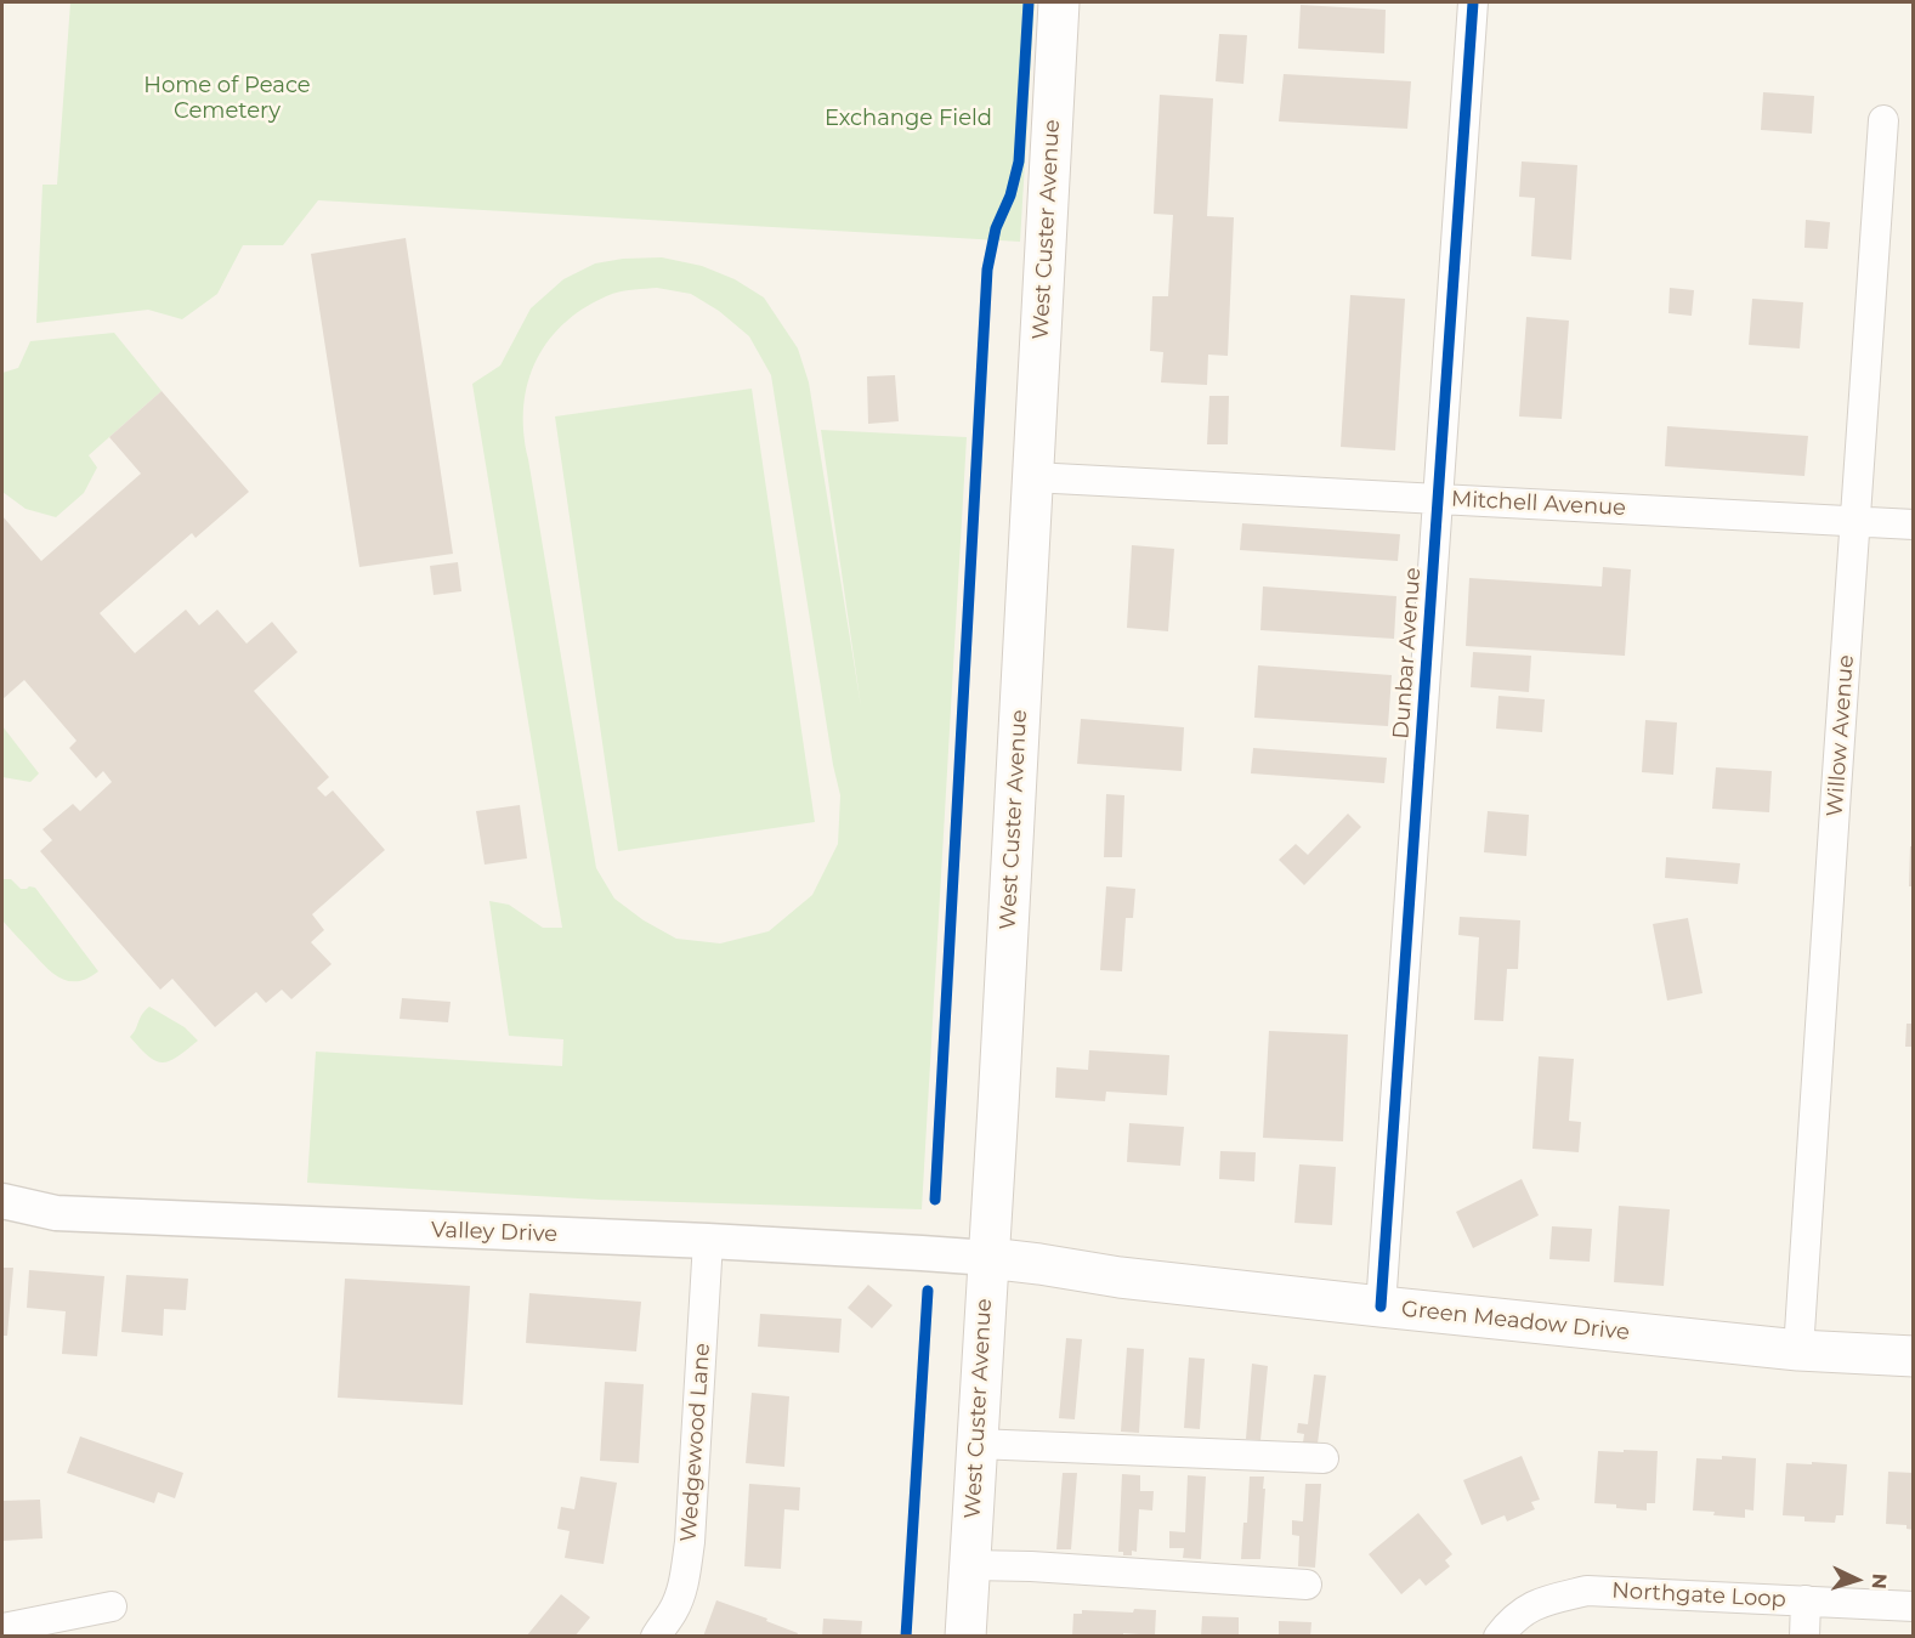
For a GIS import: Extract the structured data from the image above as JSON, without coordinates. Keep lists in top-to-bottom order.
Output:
{
  "streets": {
    "main road": ["West Custer Avenue", "Green Meadow Drive"],
    "street": [
      "Mitchell Avenue",
      "Dunbar Avenue",
      "Willow Avenue",
      "Valley Drive",
      "Wedgewood Lane",
      "Northgate Loop"
    ]
  },
  "crossings": [
    ["West Custer Avenue", "Mitchell Avenue"],
    ["West Custer Avenue", "Valley Drive"],
    ["West Custer Avenue", "Green Meadow Drive"],
    ["Mitchell Avenue", "Dunbar Avenue"],
    ["Mitchell Avenue", "Willow Avenue"],
    ["Dunbar Avenue", "Green Meadow Drive"],
    ["Willow Avenue", "Green Meadow Drive"],
    ["Valley Drive", "Green Meadow Drive"],
    ["Valley Drive", "Wedgewood Lane"]
  ],
  "parks": ["Home of Peace Cemetery", "Exchange Field"],
  "north": "right"
}
